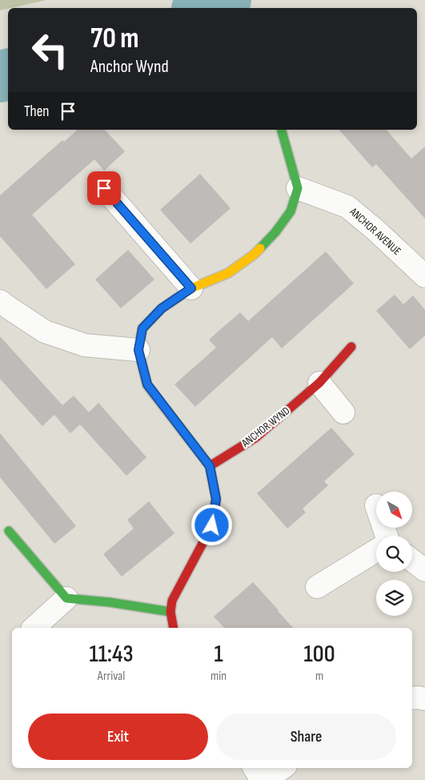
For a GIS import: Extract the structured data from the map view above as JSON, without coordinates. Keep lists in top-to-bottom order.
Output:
{
  "streets": {
    "street": ["ANCHOR AVENUE", "ANCHOR WYND"]
  },
  "north": "bottom right",
  "page": {
    "turn": ["70 m", "Anchor Wynd"],
    "then": "Then",
    "eta": [
      "11:43",
      "Arrival",
      "1",
      "min",
      "100",
      "m"
    ],
    "buttons": ["Exit", "Share"]
  }
}
